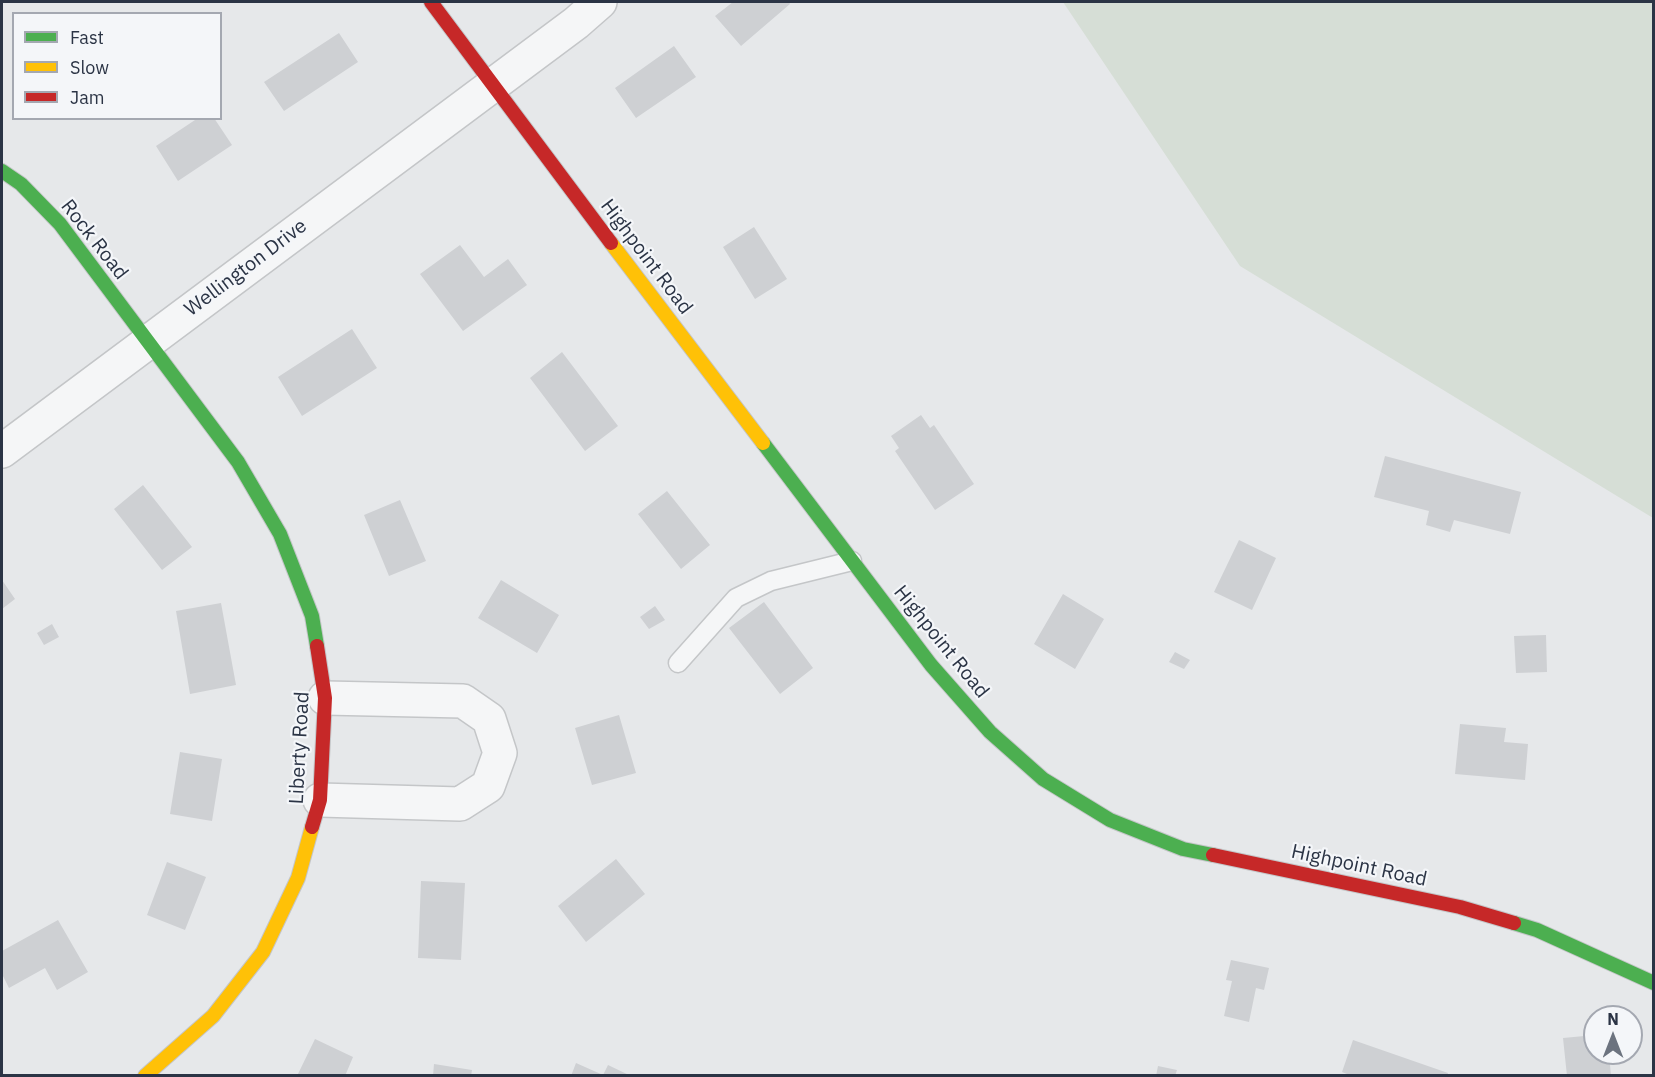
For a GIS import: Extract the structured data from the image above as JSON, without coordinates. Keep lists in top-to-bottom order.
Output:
{
  "streets": {
    "street": [
      "Rock Road",
      "Highpoint Road",
      "Wellington Drive",
      "Liberty Road"
    ]
  },
  "crossings": [
    ["Rock Road", "Wellington Drive"],
    ["Rock Road", "Liberty Road"],
    ["Highpoint Road", "Wellington Drive"],
    ["Wellington Drive", "Liberty Road"]
  ],
  "legend": ["Fast", "Slow", "Jam"],
  "north": "top"
}
